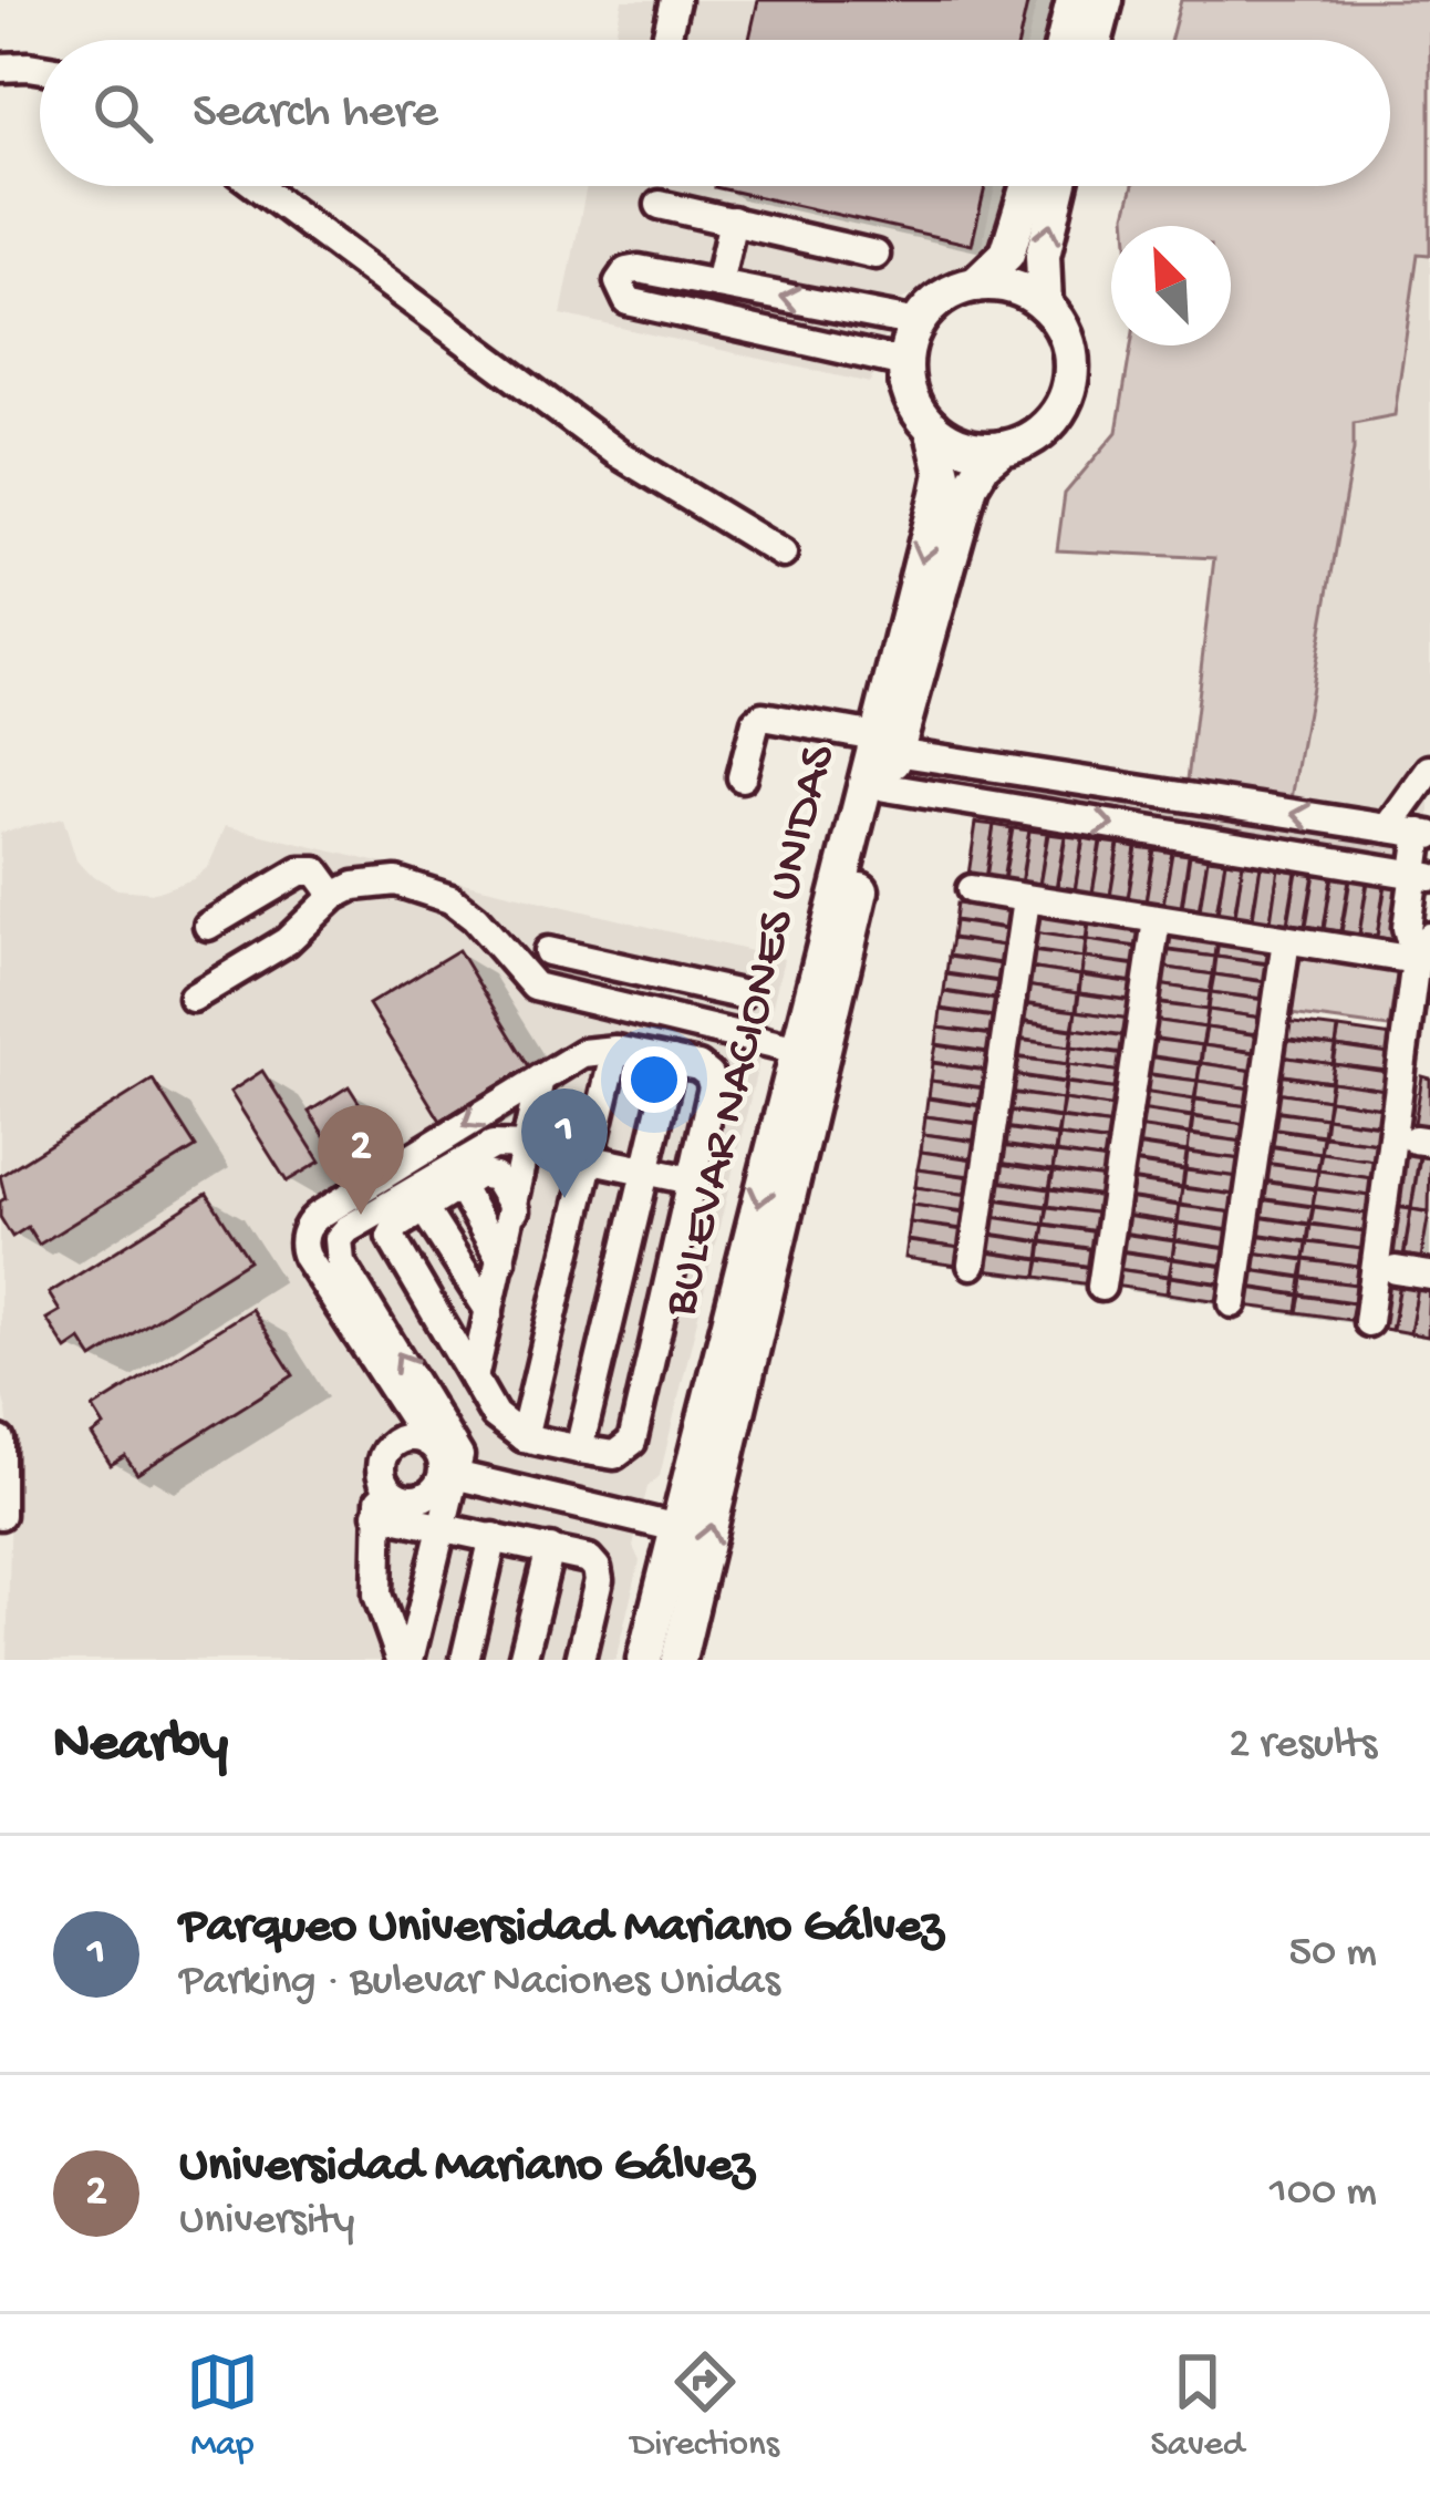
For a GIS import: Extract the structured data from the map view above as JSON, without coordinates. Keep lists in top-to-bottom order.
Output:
{
  "streets": {
    "main road": ["BULEVAR NACIONES UNIDAS"]
  },
  "north": "top left",
  "page": {
    "search": "Search here",
    "pins": ["1", "2"],
    "heading": ["Nearby", "2 results"],
    "list": [
      {
        "mark": "1",
        "name": "Parqueo Universidad Mariano Gálvez",
        "note": "Parking · Bulevar Naciones Unidas",
        "value": "50 m"
      },
      {
        "mark": "2",
        "name": "Universidad Mariano Gálvez",
        "note": "University",
        "value": "100 m"
      }
    ],
    "nav": ["Map", "Directions", "Saved"]
  }
}
